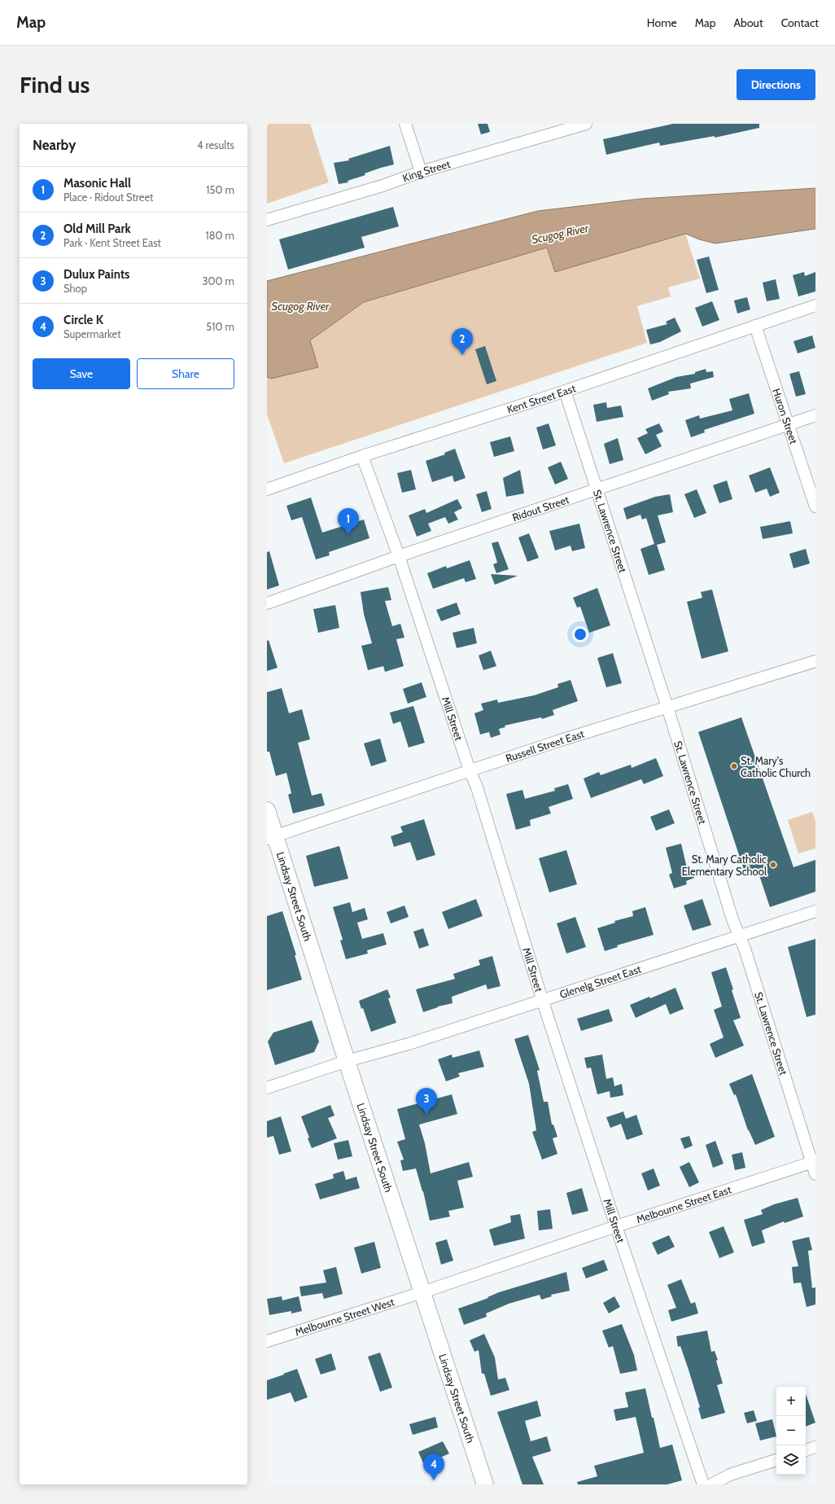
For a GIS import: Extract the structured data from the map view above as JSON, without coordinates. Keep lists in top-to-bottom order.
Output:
{
  "streets": {
    "main road": ["Lindsay Street South"],
    "street": [
      "King Street",
      "Kent Street East",
      "Huron Street",
      "Ridout Street",
      "St. Lawrence Street",
      "Mill Street",
      "Russell Street East",
      "Glenelg Street East",
      "Melbourne Street East",
      "Melbourne Street West"
    ]
  },
  "crossings": [
    ["Kent Street East", "Huron Street"],
    ["Kent Street East", "St. Lawrence Street"],
    ["Kent Street East", "Mill Street"],
    ["Huron Street", "Ridout Street"],
    ["Ridout Street", "St. Lawrence Street"],
    ["Ridout Street", "Mill Street"],
    ["St. Lawrence Street", "Russell Street East"],
    ["St. Lawrence Street", "Glenelg Street East"],
    ["St. Lawrence Street", "Melbourne Street East"],
    ["Mill Street", "Russell Street East"],
    ["Mill Street", "Glenelg Street East"],
    ["Mill Street", "Melbourne Street East"],
    ["Russell Street East", "Lindsay Street South"],
    ["Lindsay Street South", "Glenelg Street East"],
    ["Lindsay Street South", "Melbourne Street East"],
    ["Lindsay Street South", "Melbourne Street West"],
    ["Melbourne Street East", "Melbourne Street West"]
  ],
  "water": ["Scugog River"],
  "places": ["St. Mary's Catholic Church", "St. Mary Catholic Elementary School"],
  "page": {
    "header": "Map",
    "nav": [
      "Home",
      "Map",
      "About",
      "Contact"
    ],
    "buttons": [
      "Directions",
      ["Save", "Share"]
    ],
    "title": "Find us",
    "heading": ["Nearby", "4 results"],
    "list": [
      {
        "mark": "1",
        "name": "Masonic Hall",
        "note": "Place · Ridout Street",
        "value": "150 m"
      },
      {
        "mark": "2",
        "name": "Old Mill Park",
        "note": "Park · Kent Street East",
        "value": "180 m"
      },
      {
        "mark": "3",
        "name": "Dulux Paints",
        "note": "Shop",
        "value": "300 m"
      },
      {
        "mark": "4",
        "name": "Circle K",
        "note": "Supermarket",
        "value": "510 m"
      }
    ],
    "pins": [
      "2",
      "1",
      "3",
      "4"
    ],
    "map_buttons": ["+", "−"]
  }
}
